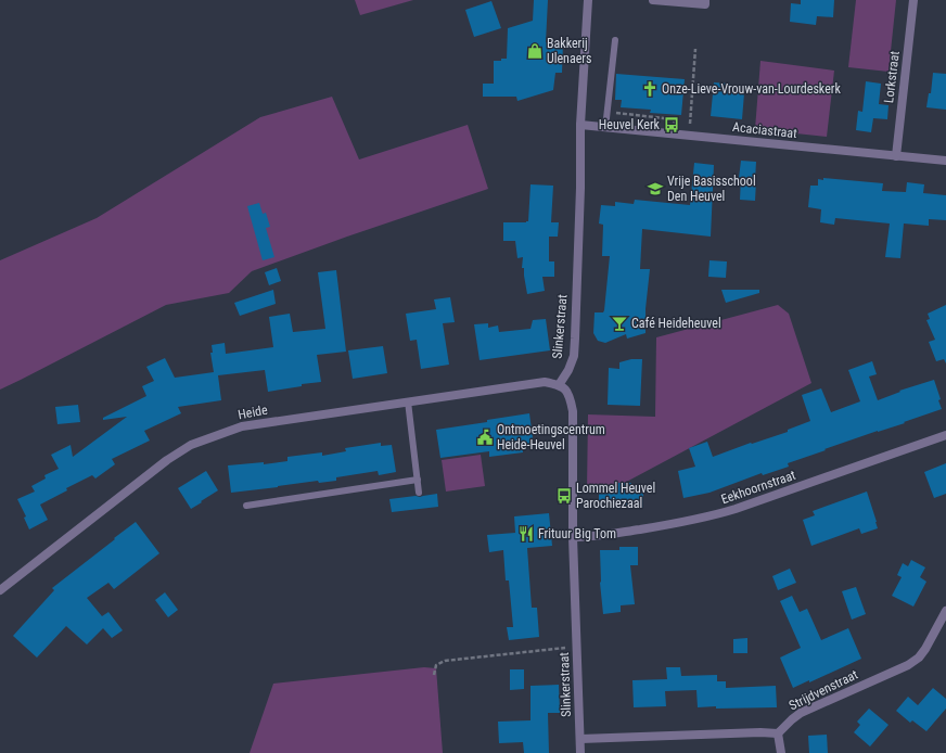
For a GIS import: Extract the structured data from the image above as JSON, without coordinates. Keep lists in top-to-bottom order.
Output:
{
  "streets": {
    "street": [
      "Lorkstraat",
      "Acaciastraat",
      "Slinkerstraat",
      "Heide",
      "Eekhoornstraat",
      "Strijdvenstraat"
    ]
  },
  "crossings": [
    ["Lorkstraat", "Acaciastraat"],
    ["Acaciastraat", "Slinkerstraat"],
    ["Slinkerstraat", "Heide"],
    ["Slinkerstraat", "Eekhoornstraat"]
  ],
  "places": {
    "shop": ["Bakkerij Ulenaers"],
    "church": ["Onze-Lieve-Vrouw-van-Lourdeskerk"],
    "bus stop": ["Heuvel Kerk", "Lommel Heuvel Parochiezaal"],
    "school or university": ["Vrije Basisschool Den Heuvel"],
    "bar": ["Café Heideheuvel"],
    "public building": ["Ontmoetingscentrum Heide-Heuvel"],
    "restaurant": ["Frituur Big Tom"]
  }
}
